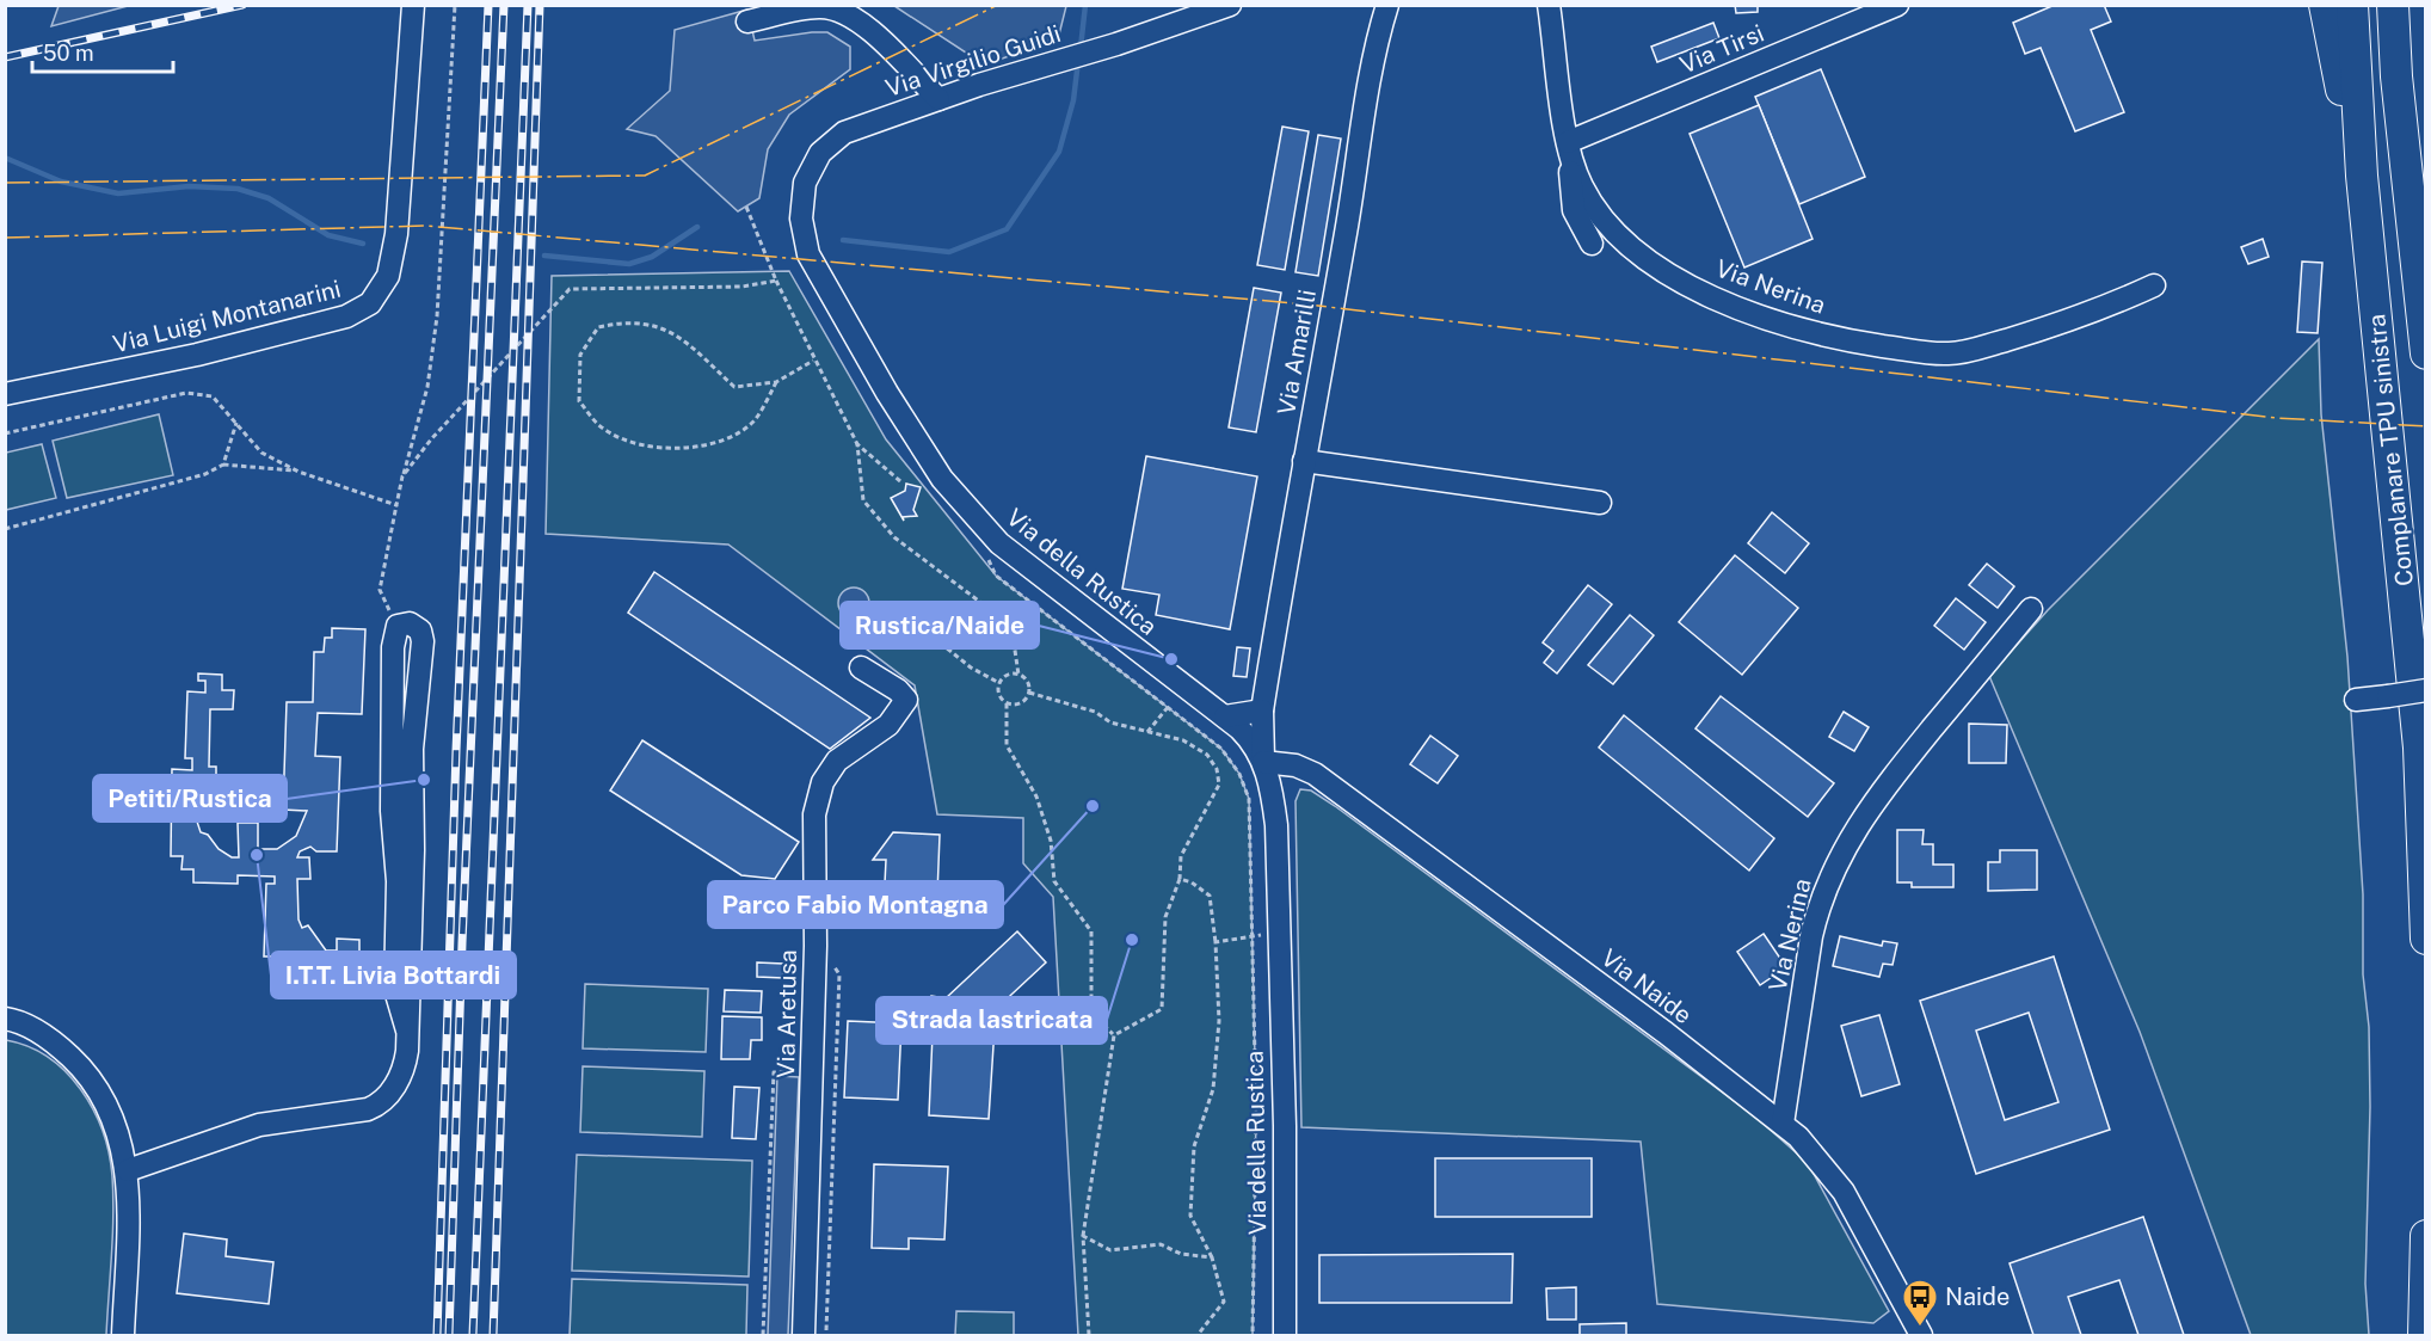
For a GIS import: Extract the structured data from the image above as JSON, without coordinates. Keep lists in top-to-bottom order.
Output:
{
  "streets": {
    "highway": ["Complanare TPU sinistra"],
    "street": [
      "Via Tirsi",
      "Via Virgilio Guidi",
      "Via Nerina",
      "Via Luigi Montanarini",
      "Via Amarilli",
      "Via della Rustica",
      "Via Naide",
      "Via Aretusa"
    ]
  },
  "crossings": [
    ["Via Tirsi", "Via Nerina"],
    ["Via Virgilio Guidi", "Via della Rustica"],
    ["Via Nerina", "Via Naide"],
    ["Via Amarilli", "Via della Rustica"],
    ["Via Amarilli", "Via Naide"],
    ["Via della Rustica", "Via Naide"]
  ],
  "places": {
    "other": [
      "Rustica/Naide",
      "Petiti/Rustica",
      "Parco Fabio Montagna",
      "I.T.T. Livia Bottardi",
      "Strada lastricata"
    ],
    "bus stop": ["Naide"]
  },
  "scale_bar": "50 m"
}
